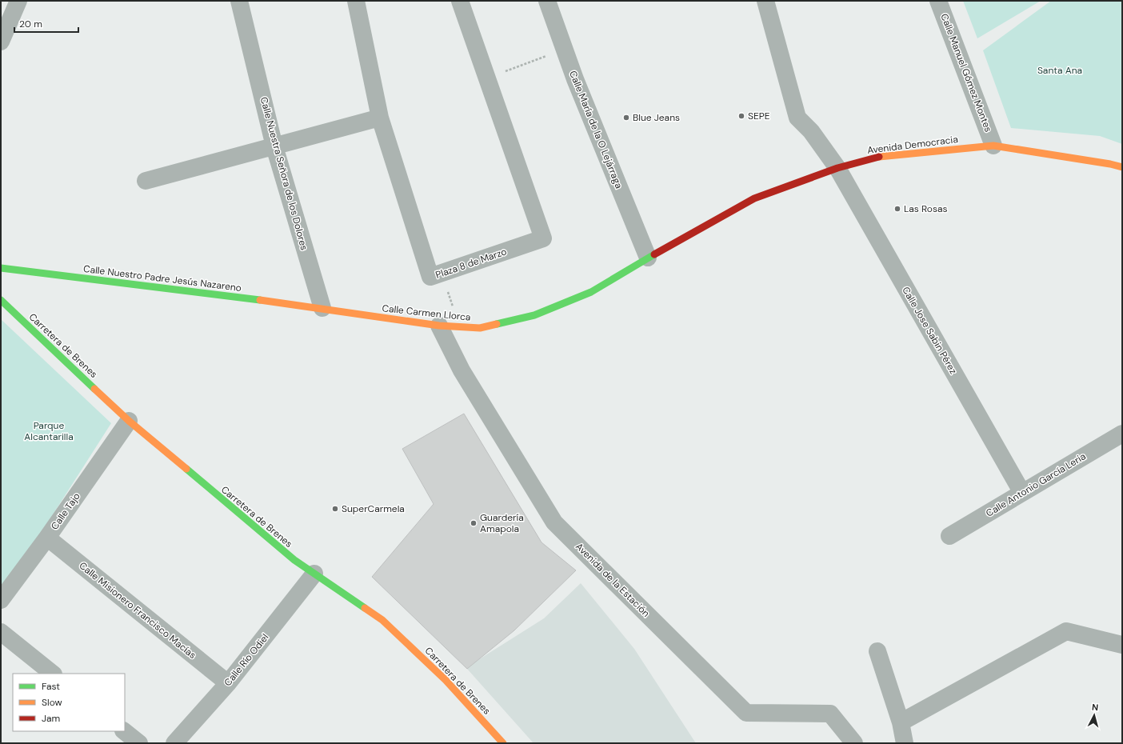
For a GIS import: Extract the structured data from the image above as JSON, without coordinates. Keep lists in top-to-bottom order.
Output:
{
  "streets": {
    "street": [
      "Calle Manuel Gómez Montes",
      "Calle María de la O Lejárraga",
      "Avenida Democracia",
      "Calle Nuestra Señora de los Dolores",
      "Plaza 8 de Marzo",
      "Calle Nuestro Padre Jesús Nazareno",
      "Calle Carmen Llorca",
      "Calle Jose Sabin Pérez",
      "Carretera de Brenes",
      "Calle Antonio García Leria",
      "Calle Tajo",
      "Avenida de la Estación",
      "Calle Misionero Francisco Macías",
      "Calle Río Odiel"
    ]
  },
  "crossings": [
    ["Calle Manuel Gómez Montes", "Avenida Democracia"],
    ["Calle María de la O Lejárraga", "Avenida Democracia"],
    ["Calle María de la O Lejárraga", "Calle Carmen Llorca"],
    ["Avenida Democracia", "Calle Carmen Llorca"],
    ["Avenida Democracia", "Calle Jose Sabin Pérez"],
    ["Calle Nuestra Señora de los Dolores", "Calle Nuestro Padre Jesús Nazareno"],
    ["Calle Nuestra Señora de los Dolores", "Calle Carmen Llorca"],
    ["Calle Nuestro Padre Jesús Nazareno", "Calle Carmen Llorca"],
    ["Calle Carmen Llorca", "Avenida de la Estación"],
    ["Calle Jose Sabin Pérez", "Calle Antonio García Leria"],
    ["Carretera de Brenes", "Calle Tajo"],
    ["Carretera de Brenes", "Calle Río Odiel"],
    ["Calle Tajo", "Calle Misionero Francisco Macías"],
    ["Calle Misionero Francisco Macías", "Calle Río Odiel"]
  ],
  "parks": ["Santa Ana", "Parque Alcantarilla"],
  "places": [
    "SEPE",
    "Blue Jeans",
    "Las Rosas",
    "SuperCarmela",
    "Guardería Amapola"
  ],
  "legend": ["Fast", "Slow", "Jam"],
  "scale_bar": "20 m",
  "north": "top"
}
